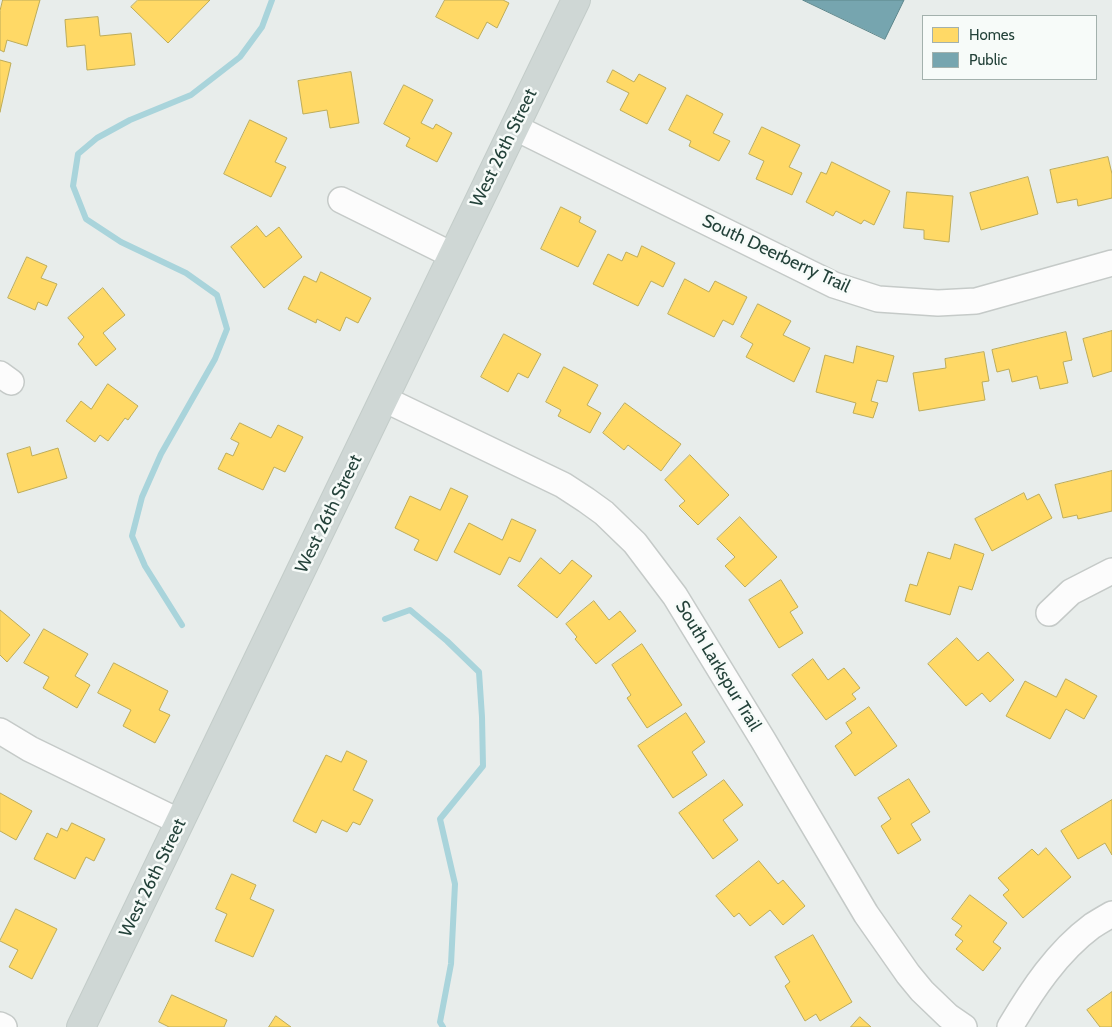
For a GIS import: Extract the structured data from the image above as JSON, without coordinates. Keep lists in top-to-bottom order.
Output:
{
  "streets": {
    "main road": ["West 26th Street"],
    "street": ["South Deerberry Trail", "South Larkspur Trail"]
  },
  "crossings": [
    ["West 26th Street", "South Deerberry Trail"],
    ["West 26th Street", "South Larkspur Trail"]
  ],
  "legend": ["Homes", "Public"]
}
